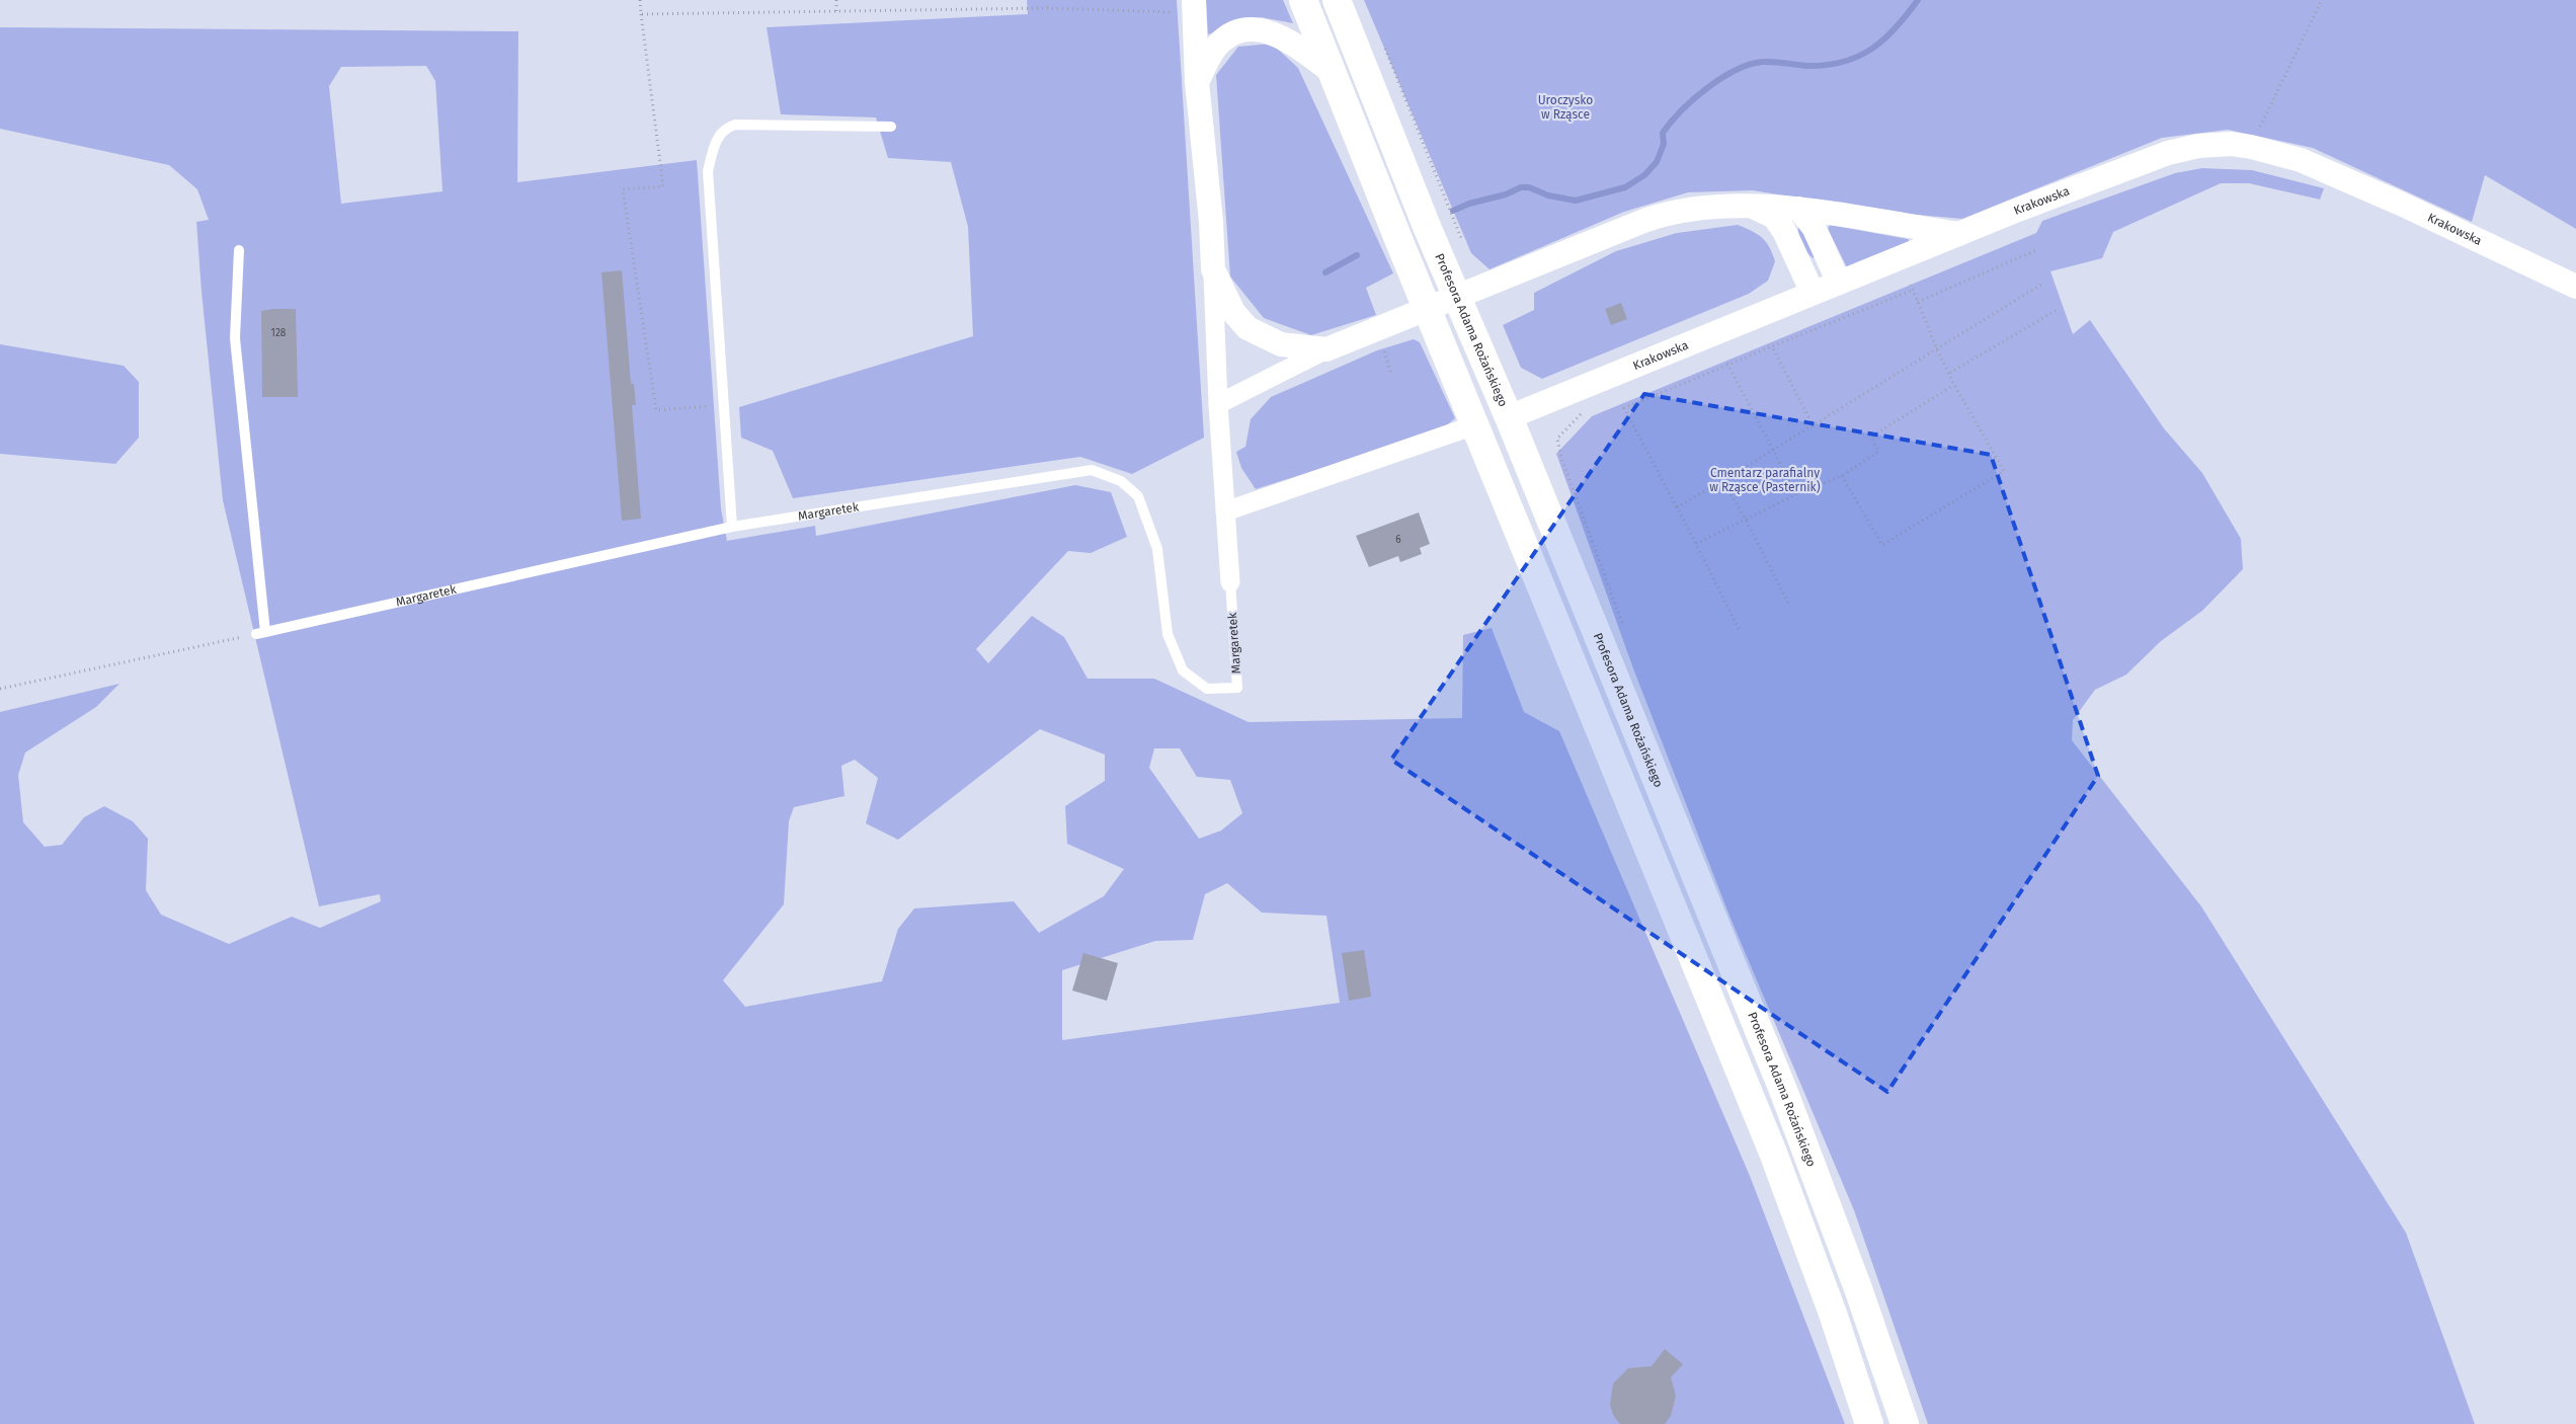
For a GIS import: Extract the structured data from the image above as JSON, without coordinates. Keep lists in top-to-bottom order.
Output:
{
  "streets": {
    "main road": ["Profesora Adama Rożańskiego"],
    "street": ["Krakowska", "Margaretek"]
  },
  "crossings": [
    ["Krakowska", "Profesora Adama Rożańskiego"]
  ],
  "parks": ["Uroczysko w Rząsce", "Cmentarz parafialny w Rząsce (Pasternik)"],
  "house_numbers": ["128", "6"]
}
